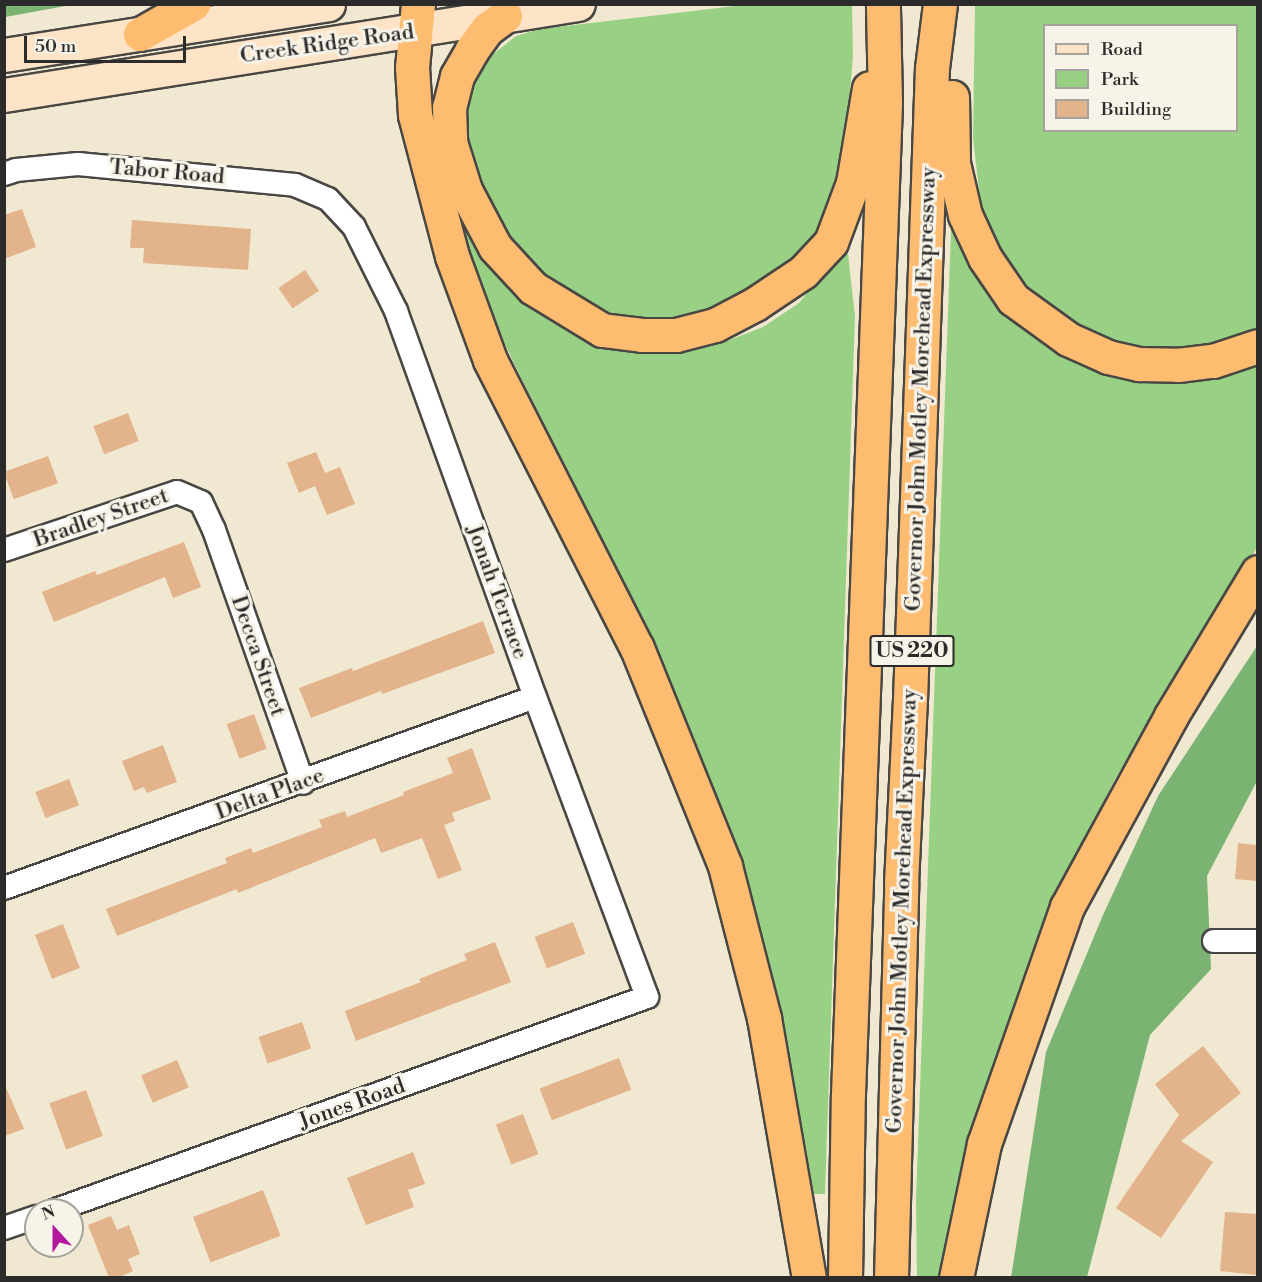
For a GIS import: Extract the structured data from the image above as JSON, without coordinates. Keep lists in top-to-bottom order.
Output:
{
  "streets": {
    "highway": ["Governor John Motley Morehead Expressway", "US 220"],
    "main road": ["Creek Ridge Road"],
    "street": [
      "Tabor Road",
      "Bradley Street",
      "Jonah Terrace",
      "Decca Street",
      "Delta Place",
      "Jones Road"
    ]
  },
  "crossings": [
    ["Tabor Road", "Jonah Terrace"],
    ["Bradley Street", "Decca Street"],
    ["Jonah Terrace", "Delta Place"],
    ["Jonah Terrace", "Jones Road"],
    ["Decca Street", "Delta Place"]
  ],
  "legend": ["Road", "Park", "Building"],
  "scale_bar": "50 m",
  "north": "top"
}
